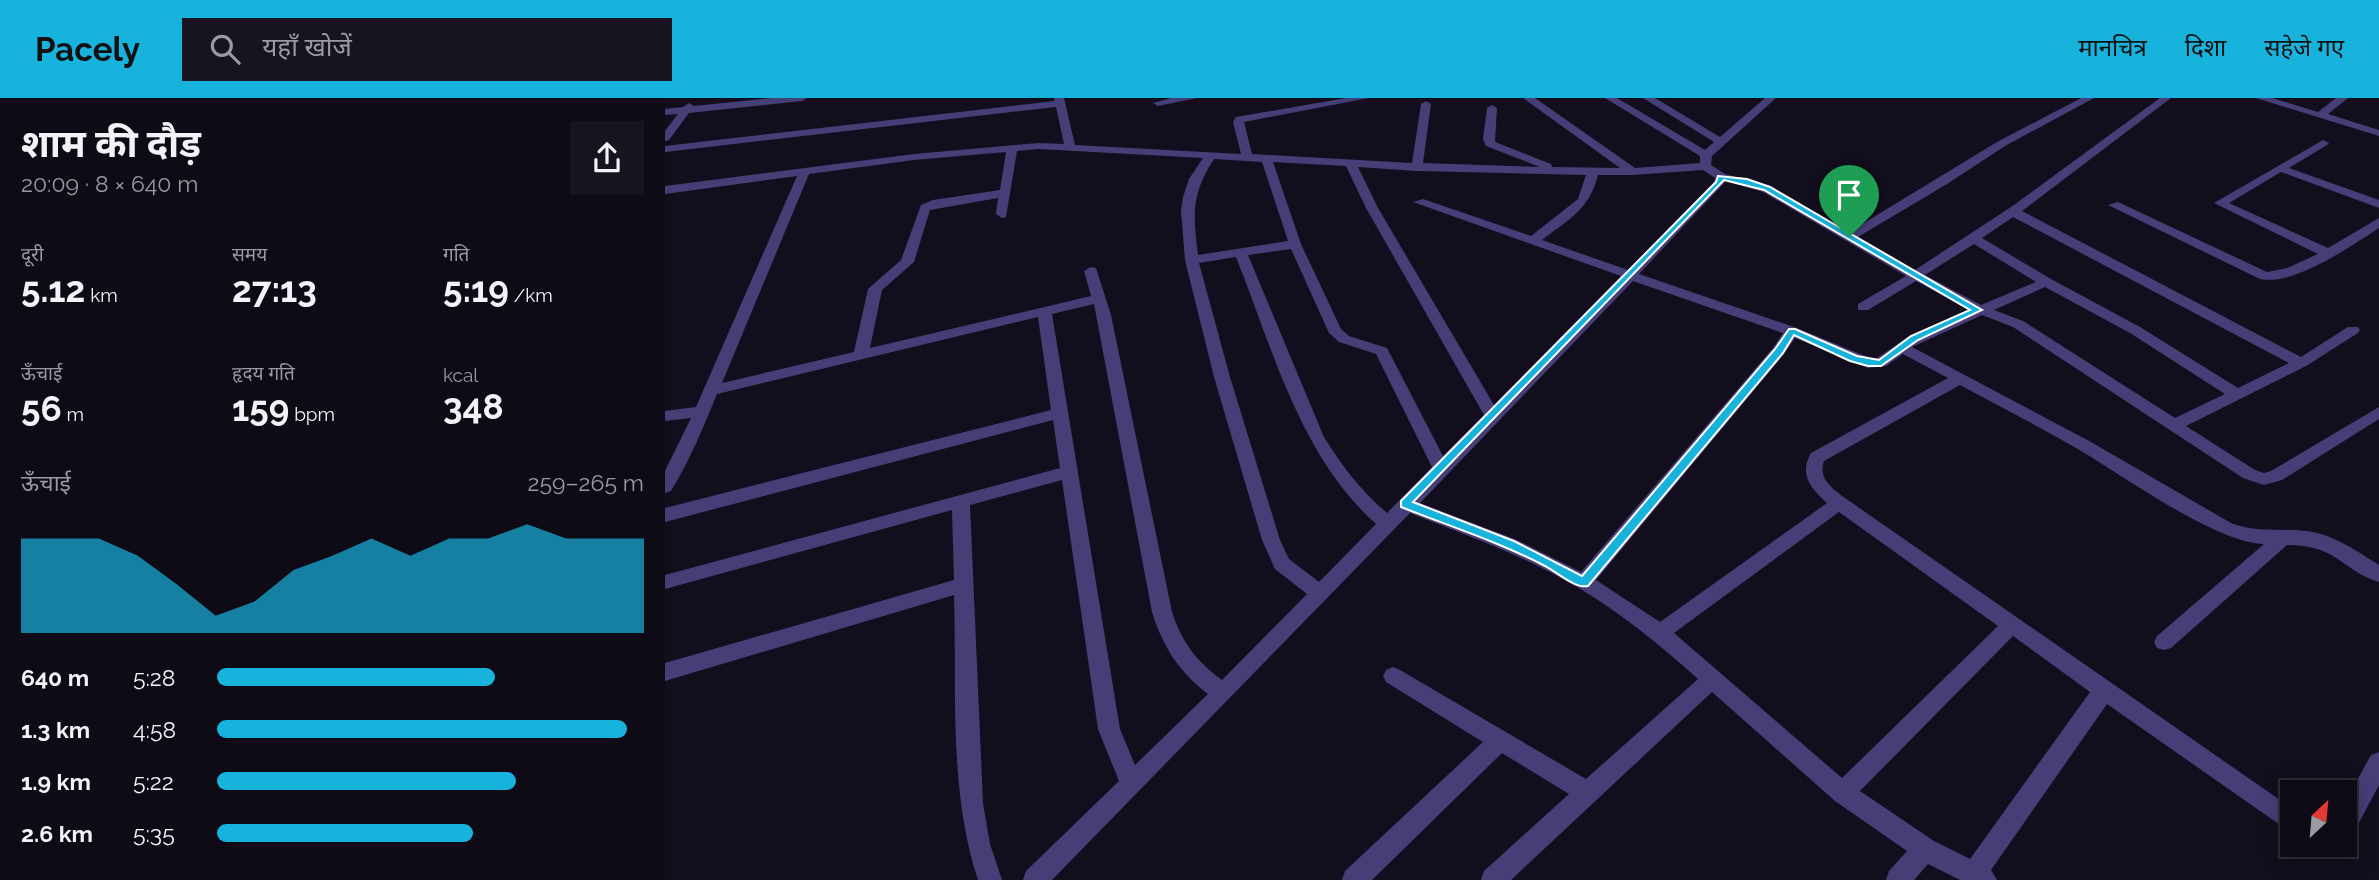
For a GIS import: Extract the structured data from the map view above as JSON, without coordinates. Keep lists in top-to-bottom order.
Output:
{
  "north": "top right",
  "page": {
    "header": "Pacely",
    "search": "यहाँ खोजें",
    "nav": ["मानचित्र", "दिशा", "सहेजे गए"],
    "heading": ["शाम की दौड़", "20:09 · 8 × 640 m"],
    "stats": [
      ["दूरी", "5.12 km"],
      ["समय", "27:13"],
      ["गति", "5:19 /km"],
      ["ऊँचाई", "56 m"],
      ["हृदय गति", "159 bpm"],
      ["kcal", "348"]
    ],
    "chart": ["ऊँचाई", "259–265 m"],
    "list": [
      {
        "name": "640 m",
        "note": "5:28"
      },
      {
        "name": "1.3 km",
        "note": "4:58"
      },
      {
        "name": "1.9 km",
        "note": "5:22"
      },
      {
        "name": "2.6 km",
        "note": "5:35"
      }
    ]
  }
}
